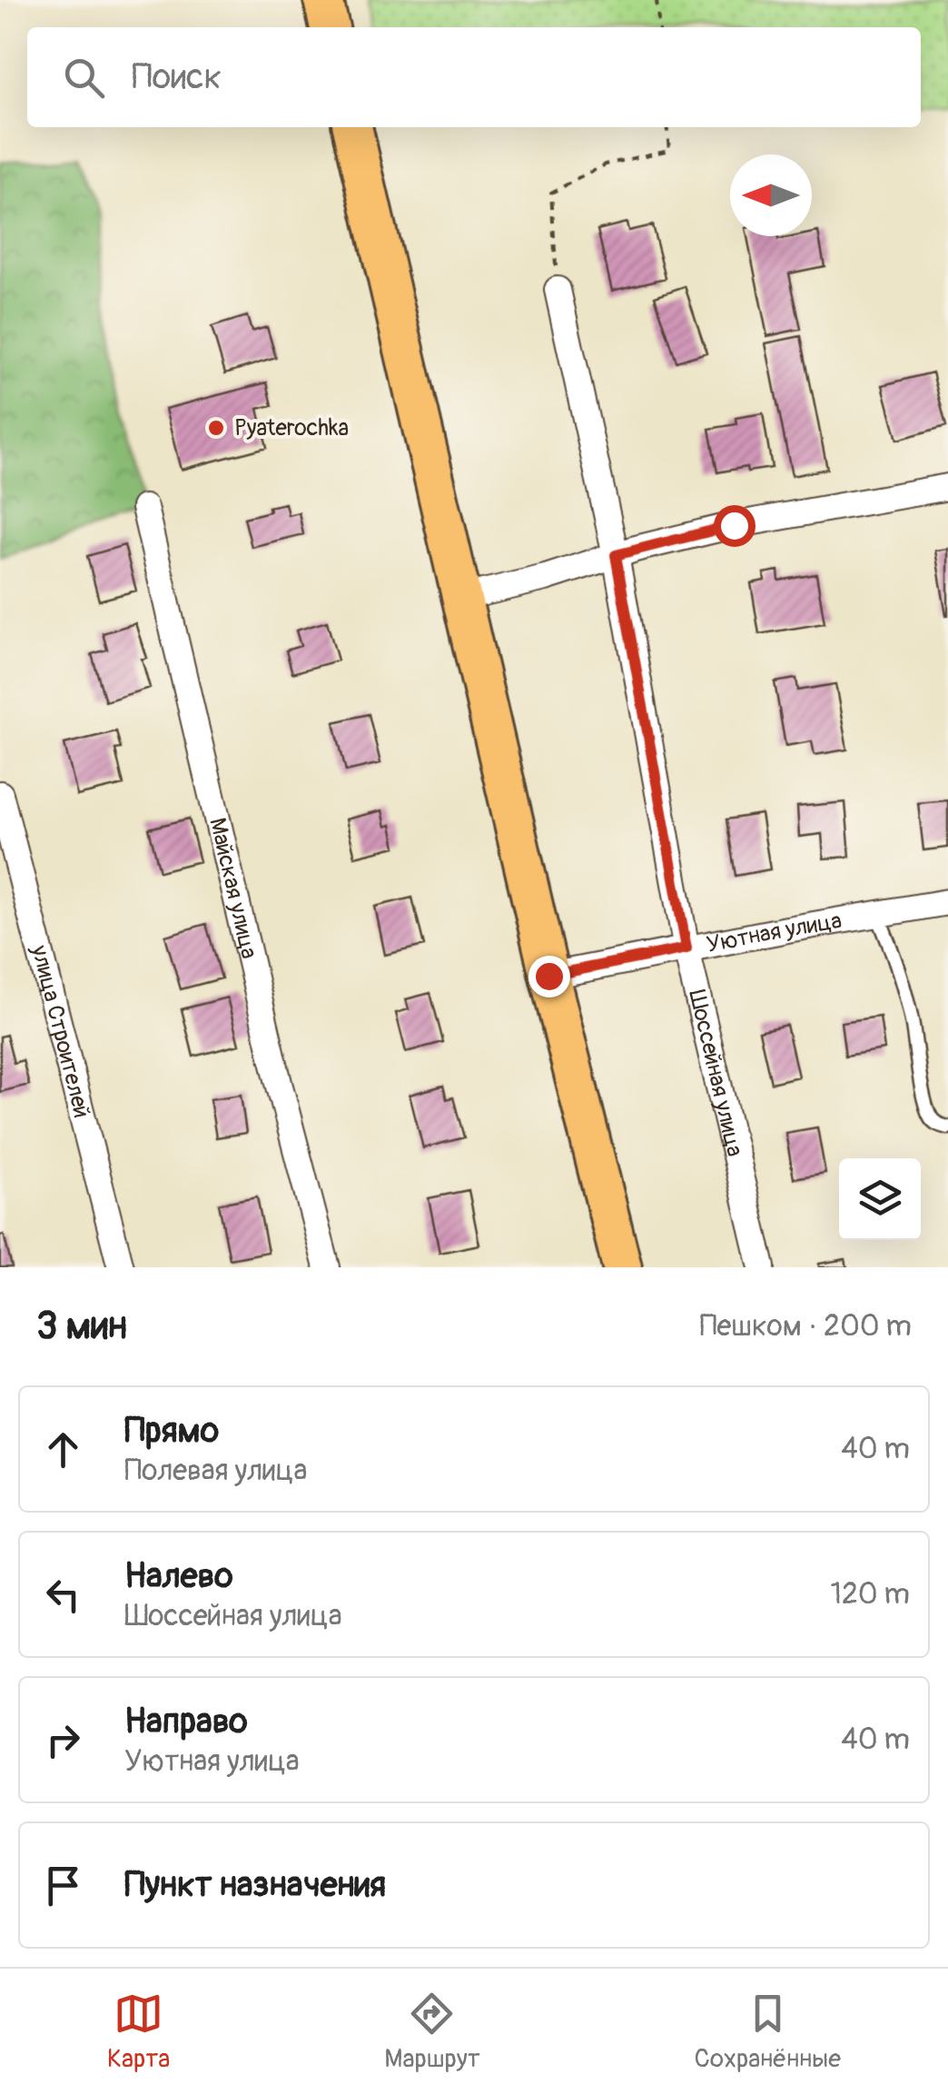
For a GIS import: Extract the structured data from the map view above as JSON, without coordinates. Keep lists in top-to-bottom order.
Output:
{
  "streets": {
    "street": [
      "Майская улица",
      "Уютная улица",
      "улица Строителей",
      "Шоссейная улица"
    ]
  },
  "crossings": [
    ["Уютная улица", "Шоссейная улица"]
  ],
  "places": ["Pyaterochka"],
  "north": "left",
  "page": {
    "search": "Поиск",
    "heading": ["3 мин", "Пешком · 200 m"],
    "list": [
      ["Прямо", "Полевая улица", "40 m"],
      ["Налево", "Шоссейная улица", "120 m"],
      ["Направо", "Уютная улица", "40 m"],
      "Пункт назначения"
    ],
    "nav": ["Карта", "Маршрут", "Сохранённые"]
  }
}
